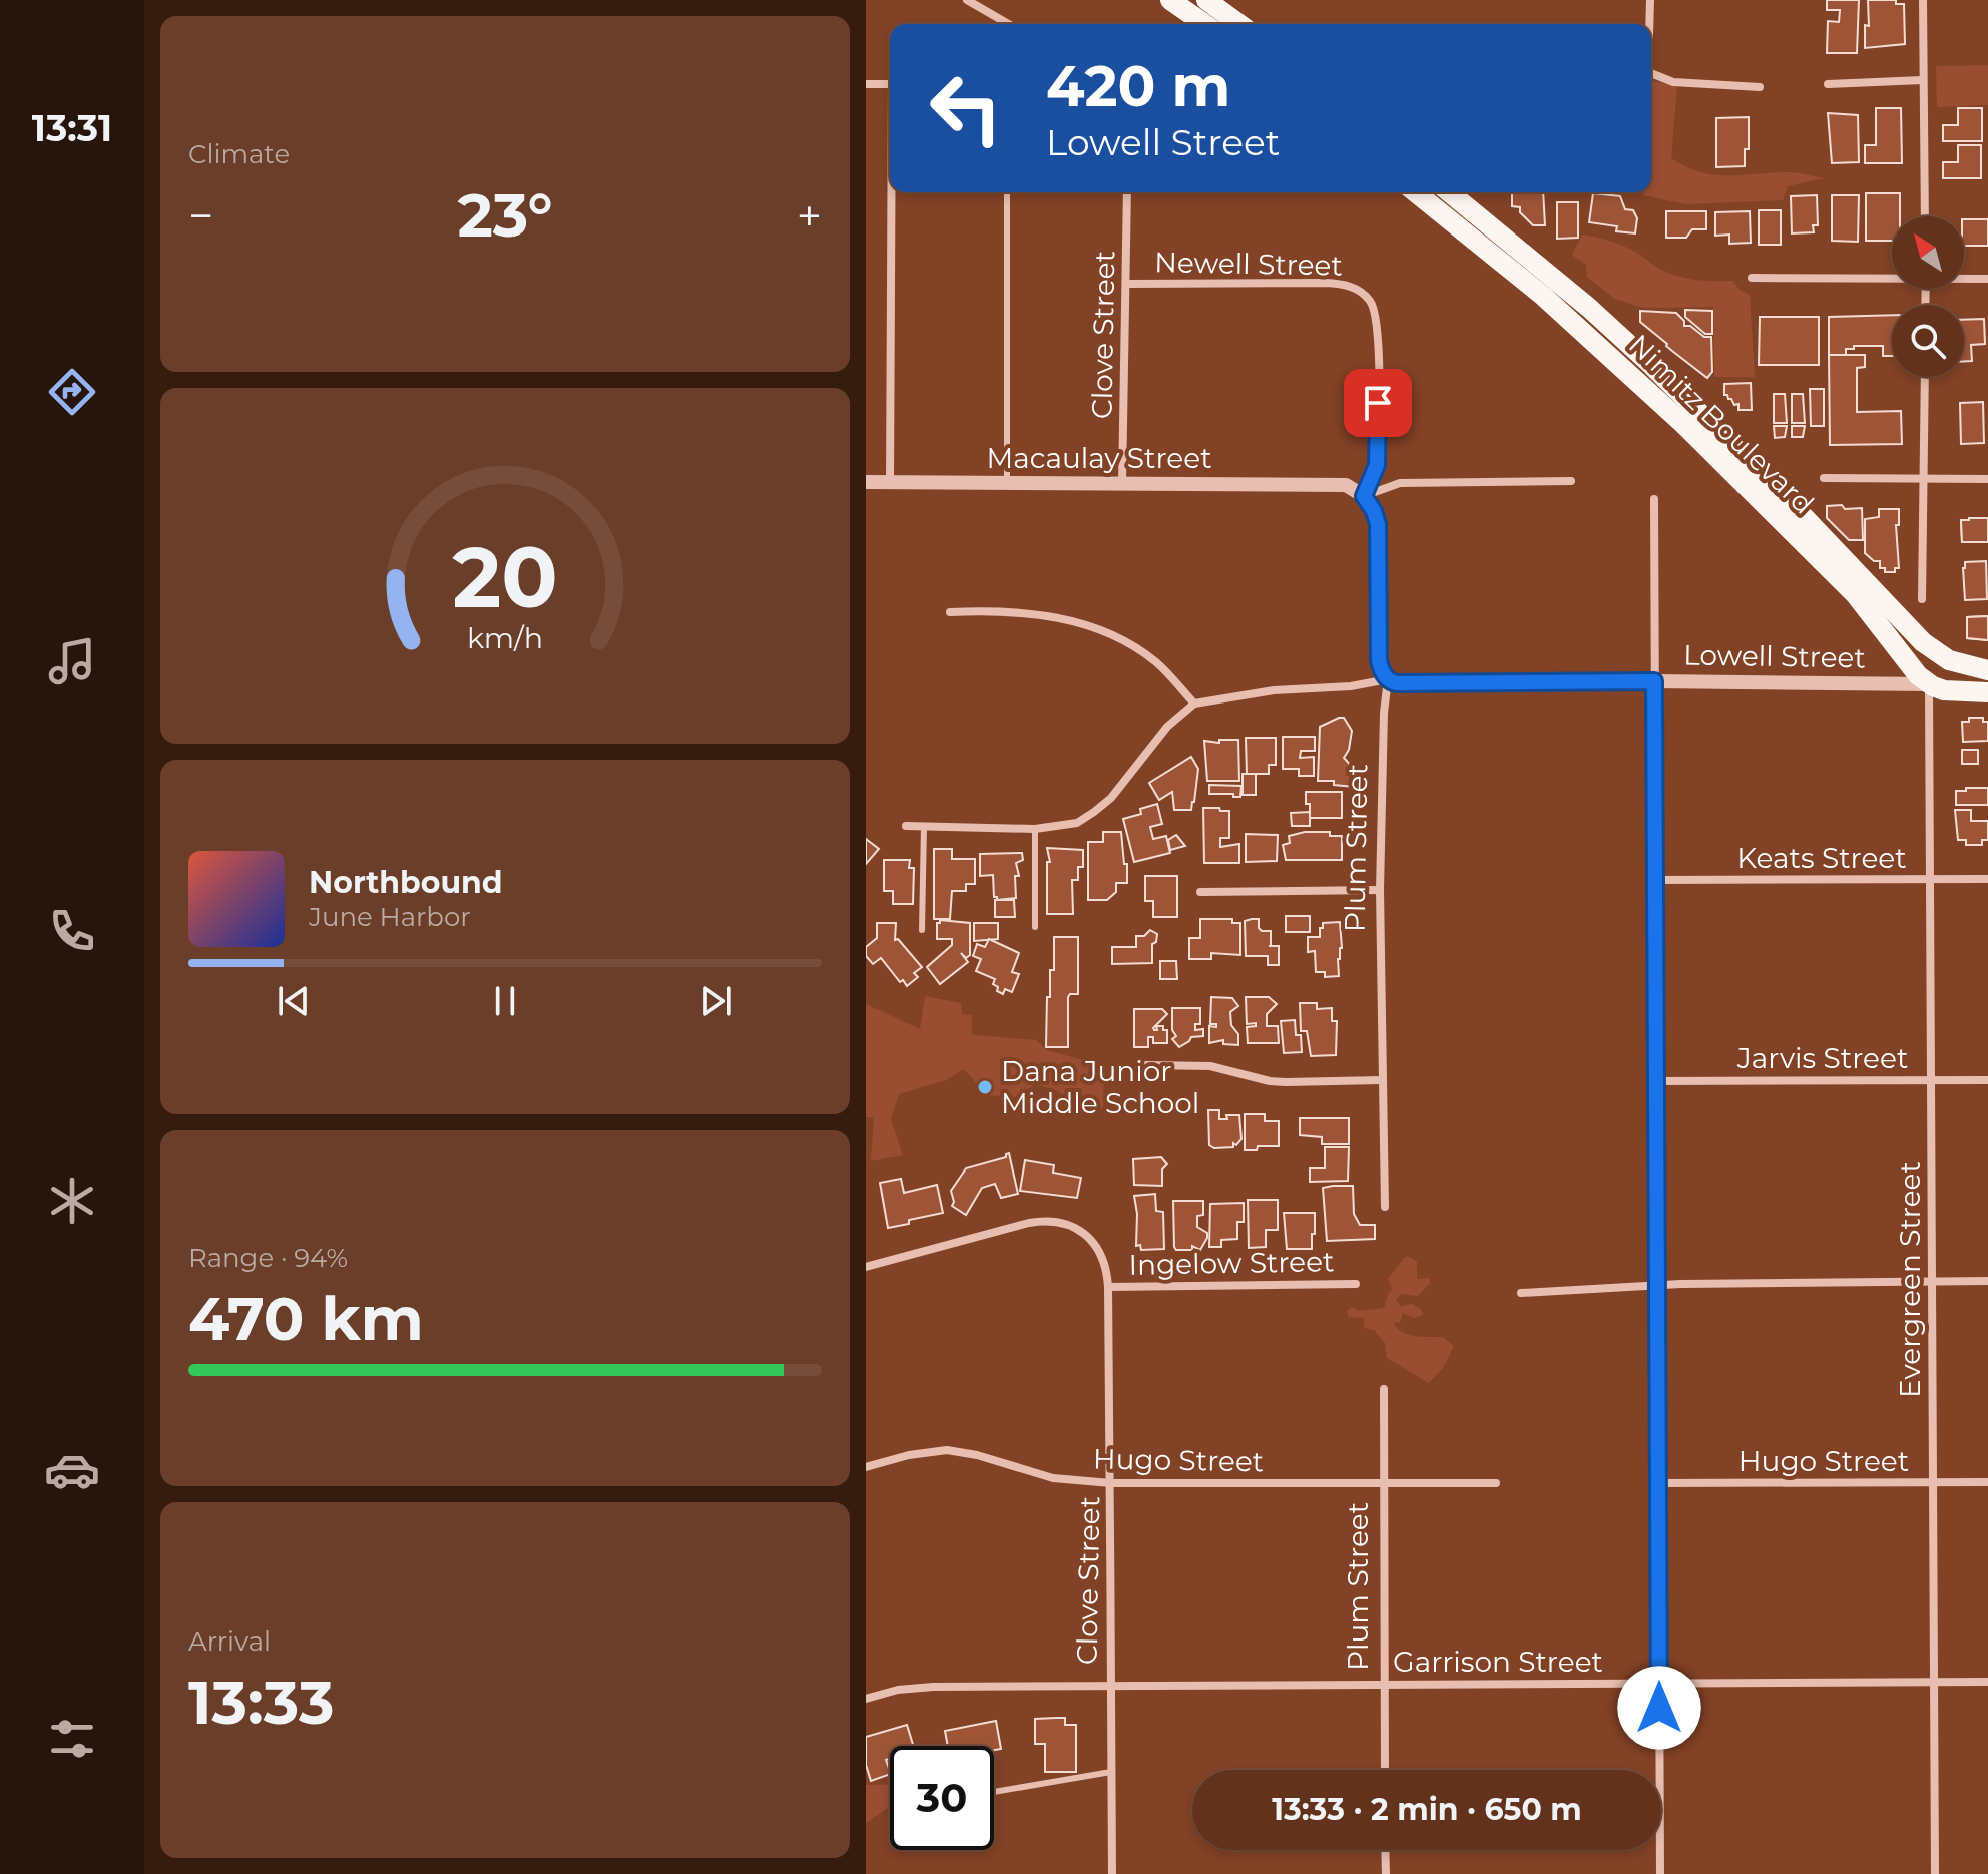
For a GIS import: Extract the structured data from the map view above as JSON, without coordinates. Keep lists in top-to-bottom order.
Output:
{
  "streets": {
    "main road": ["Nimitz Boulevard"],
    "street": [
      "Newell Street",
      "Clove Street",
      "Macaulay Street",
      "Lowell Street",
      "Plum Street",
      "Keats Street",
      "Jarvis Street",
      "Ingelow Street",
      "Evergreen Street",
      "Hugo Street",
      "Garrison Street"
    ]
  },
  "crossings": [
    ["Newell Street", "Clove Street"],
    ["Newell Street", "Macaulay Street"],
    ["Newell Street", "Plum Street"],
    ["Clove Street", "Macaulay Street"],
    ["Clove Street", "Ingelow Street"],
    ["Clove Street", "Hugo Street"],
    ["Clove Street", "Garrison Street"],
    ["Nimitz Boulevard", "Lowell Street"],
    ["Nimitz Boulevard", "Evergreen Street"],
    ["Macaulay Street", "Plum Street"],
    ["Lowell Street", "Plum Street"],
    ["Lowell Street", "Evergreen Street"],
    ["Plum Street", "Hugo Street"],
    ["Plum Street", "Garrison Street"],
    ["Keats Street", "Evergreen Street"],
    ["Jarvis Street", "Evergreen Street"],
    ["Evergreen Street", "Hugo Street"],
    ["Evergreen Street", "Garrison Street"]
  ],
  "places": ["Dana Junior Middle School"],
  "north": "top left",
  "page": {
    "tabs": "13:31",
    "tile": [
      "Climate",
      ["Range · 94%", "470 km"],
      ["Arrival", "13:33"]
    ],
    "turn": ["420 m", "Lowell Street"],
    "heat": ["−", "23°", "+"],
    "song": ["Northbound", "June Harbor"],
    "limit": "30",
    "trip": "13:33 · 2 min · 650 m",
    "gauge": ["20", "km/h"]
  }
}
